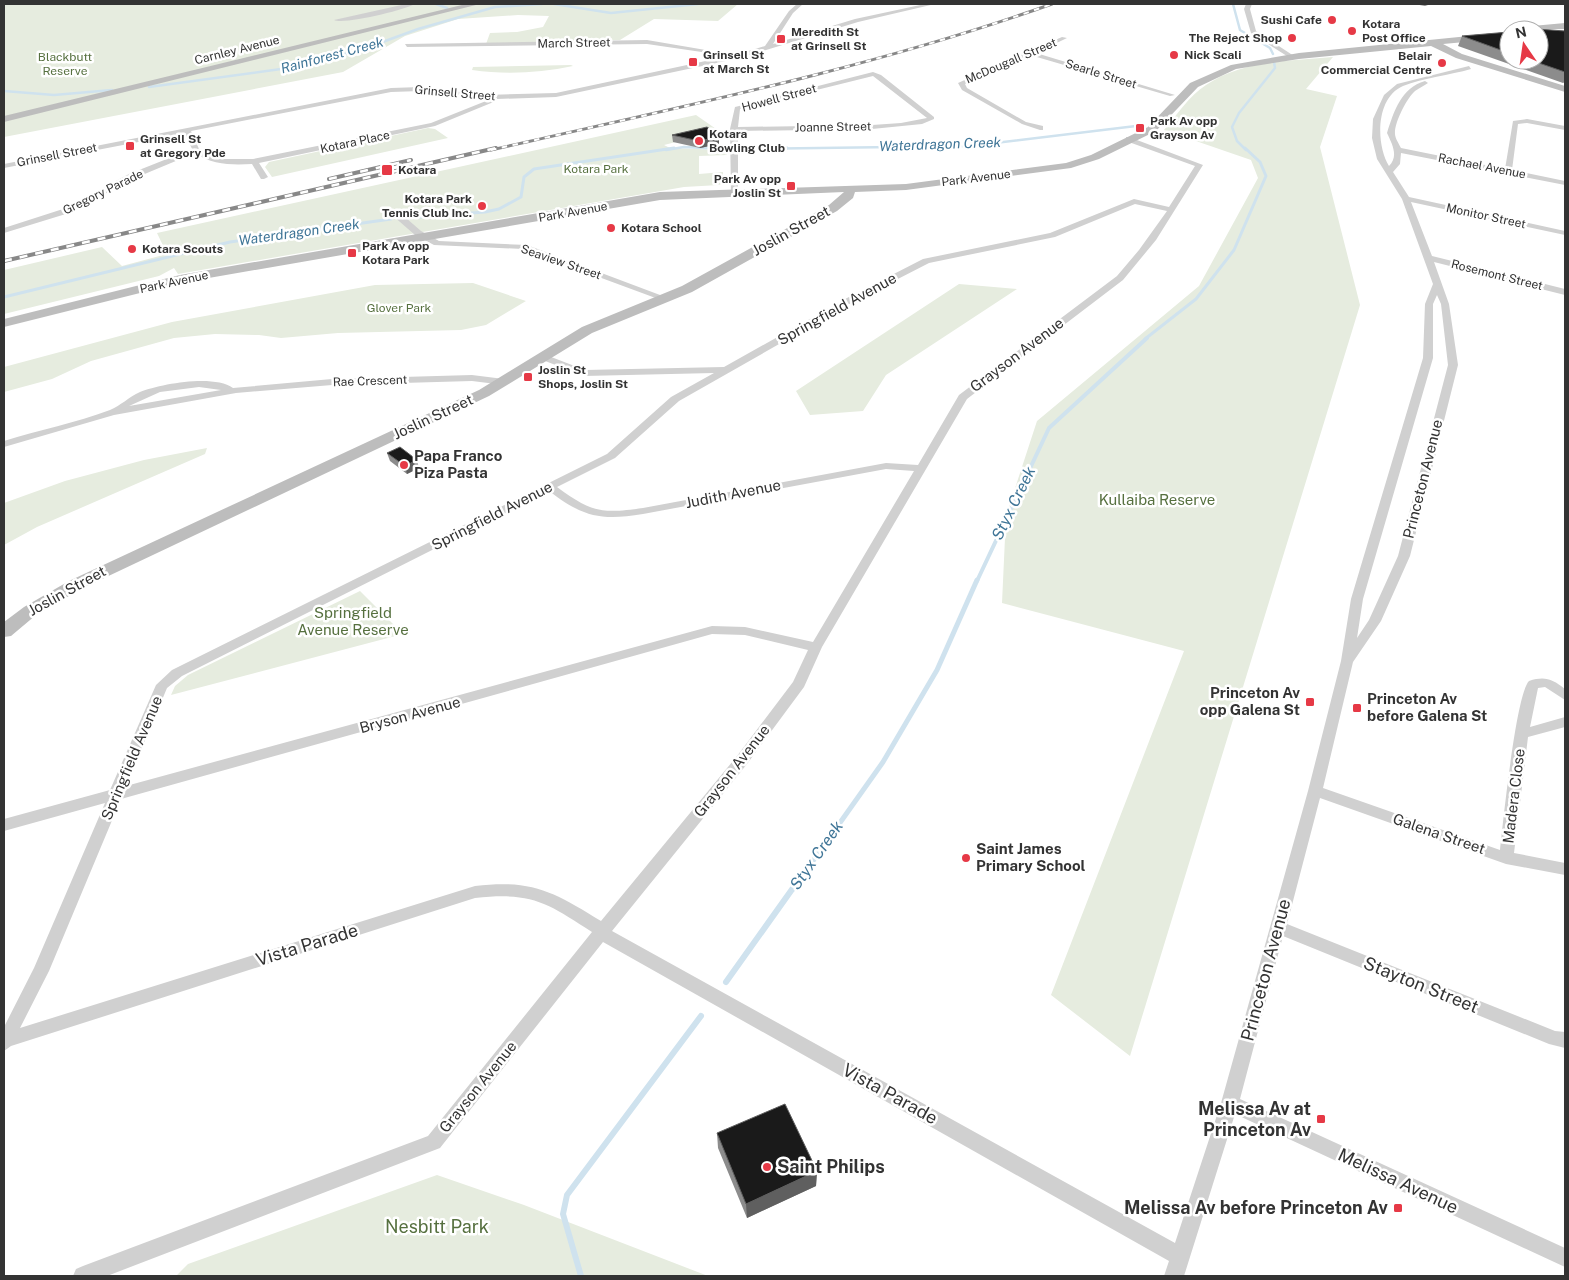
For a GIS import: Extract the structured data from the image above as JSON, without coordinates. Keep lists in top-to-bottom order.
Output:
{
  "streets": {
    "main road": ["Carnley Avenue", "Park Avenue", "Joslin Street"],
    "street": [
      "March Street",
      "McDougall Street",
      "Searle Street",
      "Grinsell Street",
      "Howell Street",
      "Joanne Street",
      "Kotara Place",
      "Rachael Avenue",
      "Gregory Parade",
      "Monitor Street",
      "Seaview Street",
      "Rosemont Street",
      "Springfield Avenue",
      "Grayson Avenue",
      "Rae Crescent",
      "Princeton Avenue",
      "Judith Avenue",
      "Bryson Avenue",
      "Madera Close",
      "Galena Street",
      "Vista Parade",
      "Stayton Street",
      "Melissa Avenue"
    ]
  },
  "crossings": [
    ["March Street", "Grinsell Street"],
    ["McDougall Street", "Searle Street"],
    ["Searle Street", "Park Avenue"],
    ["Grinsell Street", "Kotara Place"],
    ["Grinsell Street", "Gregory Parade"],
    ["Howell Street", "Joanne Street"],
    ["Howell Street", "Park Avenue"],
    ["Kotara Place", "Gregory Parade"],
    ["Rachael Avenue", "Princeton Avenue"],
    ["Park Avenue", "Joslin Street"],
    ["Park Avenue", "Seaview Street"],
    ["Park Avenue", "Grayson Avenue"],
    ["Monitor Street", "Princeton Avenue"],
    ["Joslin Street", "Seaview Street"],
    ["Joslin Street", "Rae Crescent"],
    ["Rosemont Street", "Princeton Avenue"],
    ["Springfield Avenue", "Grayson Avenue"],
    ["Springfield Avenue", "Judith Avenue"],
    ["Springfield Avenue", "Bryson Avenue"],
    ["Springfield Avenue", "Vista Parade"],
    ["Grayson Avenue", "Judith Avenue"],
    ["Grayson Avenue", "Bryson Avenue"],
    ["Grayson Avenue", "Vista Parade"],
    ["Princeton Avenue", "Galena Street"],
    ["Princeton Avenue", "Vista Parade"],
    ["Princeton Avenue", "Stayton Street"],
    ["Princeton Avenue", "Melissa Avenue"],
    ["Madera Close", "Galena Street"]
  ],
  "water": ["Rainforest Creek", "Waterdragon Creek", "Styx Creek"],
  "parks": [
    "Blackbutt Reserve",
    "Kotara Park",
    "Glover Park",
    "Kullaiba Reserve",
    "Springfield Avenue Reserve",
    "Nesbitt Park"
  ],
  "places": {
    "other": [
      "Sushi Cafe",
      "Kotara Post Office",
      "The Reject Shop",
      "Nick Scali",
      "Belair Commercial Centre",
      "Kotara Bowling Club",
      "Kotara Park Tennis Club Inc.",
      "Kotara School",
      "Kotara Scouts",
      "Papa Franco Piza Pasta",
      "Saint James Primary School",
      "Saint Philips"
    ],
    "transit": [
      "Meredith St at Grinsell St",
      "Grinsell St at March St",
      "Park Av opp Grayson Av",
      "Grinsell St at Gregory Pde",
      "Kotara",
      "Park Av opp Joslin St",
      "Park Av opp Kotara Park",
      "Joslin St Shops, Joslin St",
      "Princeton Av opp Galena St",
      "Princeton Av before Galena St",
      "Melissa Av at Princeton Av",
      "Melissa Av before Princeton Av"
    ]
  },
  "north": "top"
}
